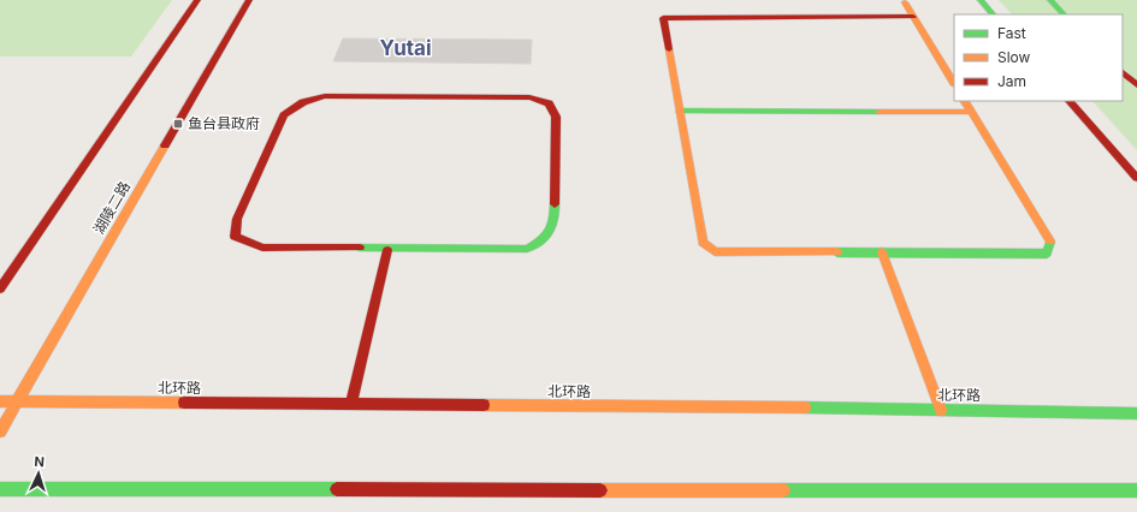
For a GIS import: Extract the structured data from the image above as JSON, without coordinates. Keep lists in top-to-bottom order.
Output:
{
  "streets": {
    "street": ["湖陵二路", "北环路"]
  },
  "crossings": [
    ["湖陵二路", "北环路"]
  ],
  "districts": ["Yutai"],
  "places": {
    "transit": ["鱼台县政府"]
  },
  "legend": ["Fast", "Slow", "Jam"],
  "north": "top"
}
